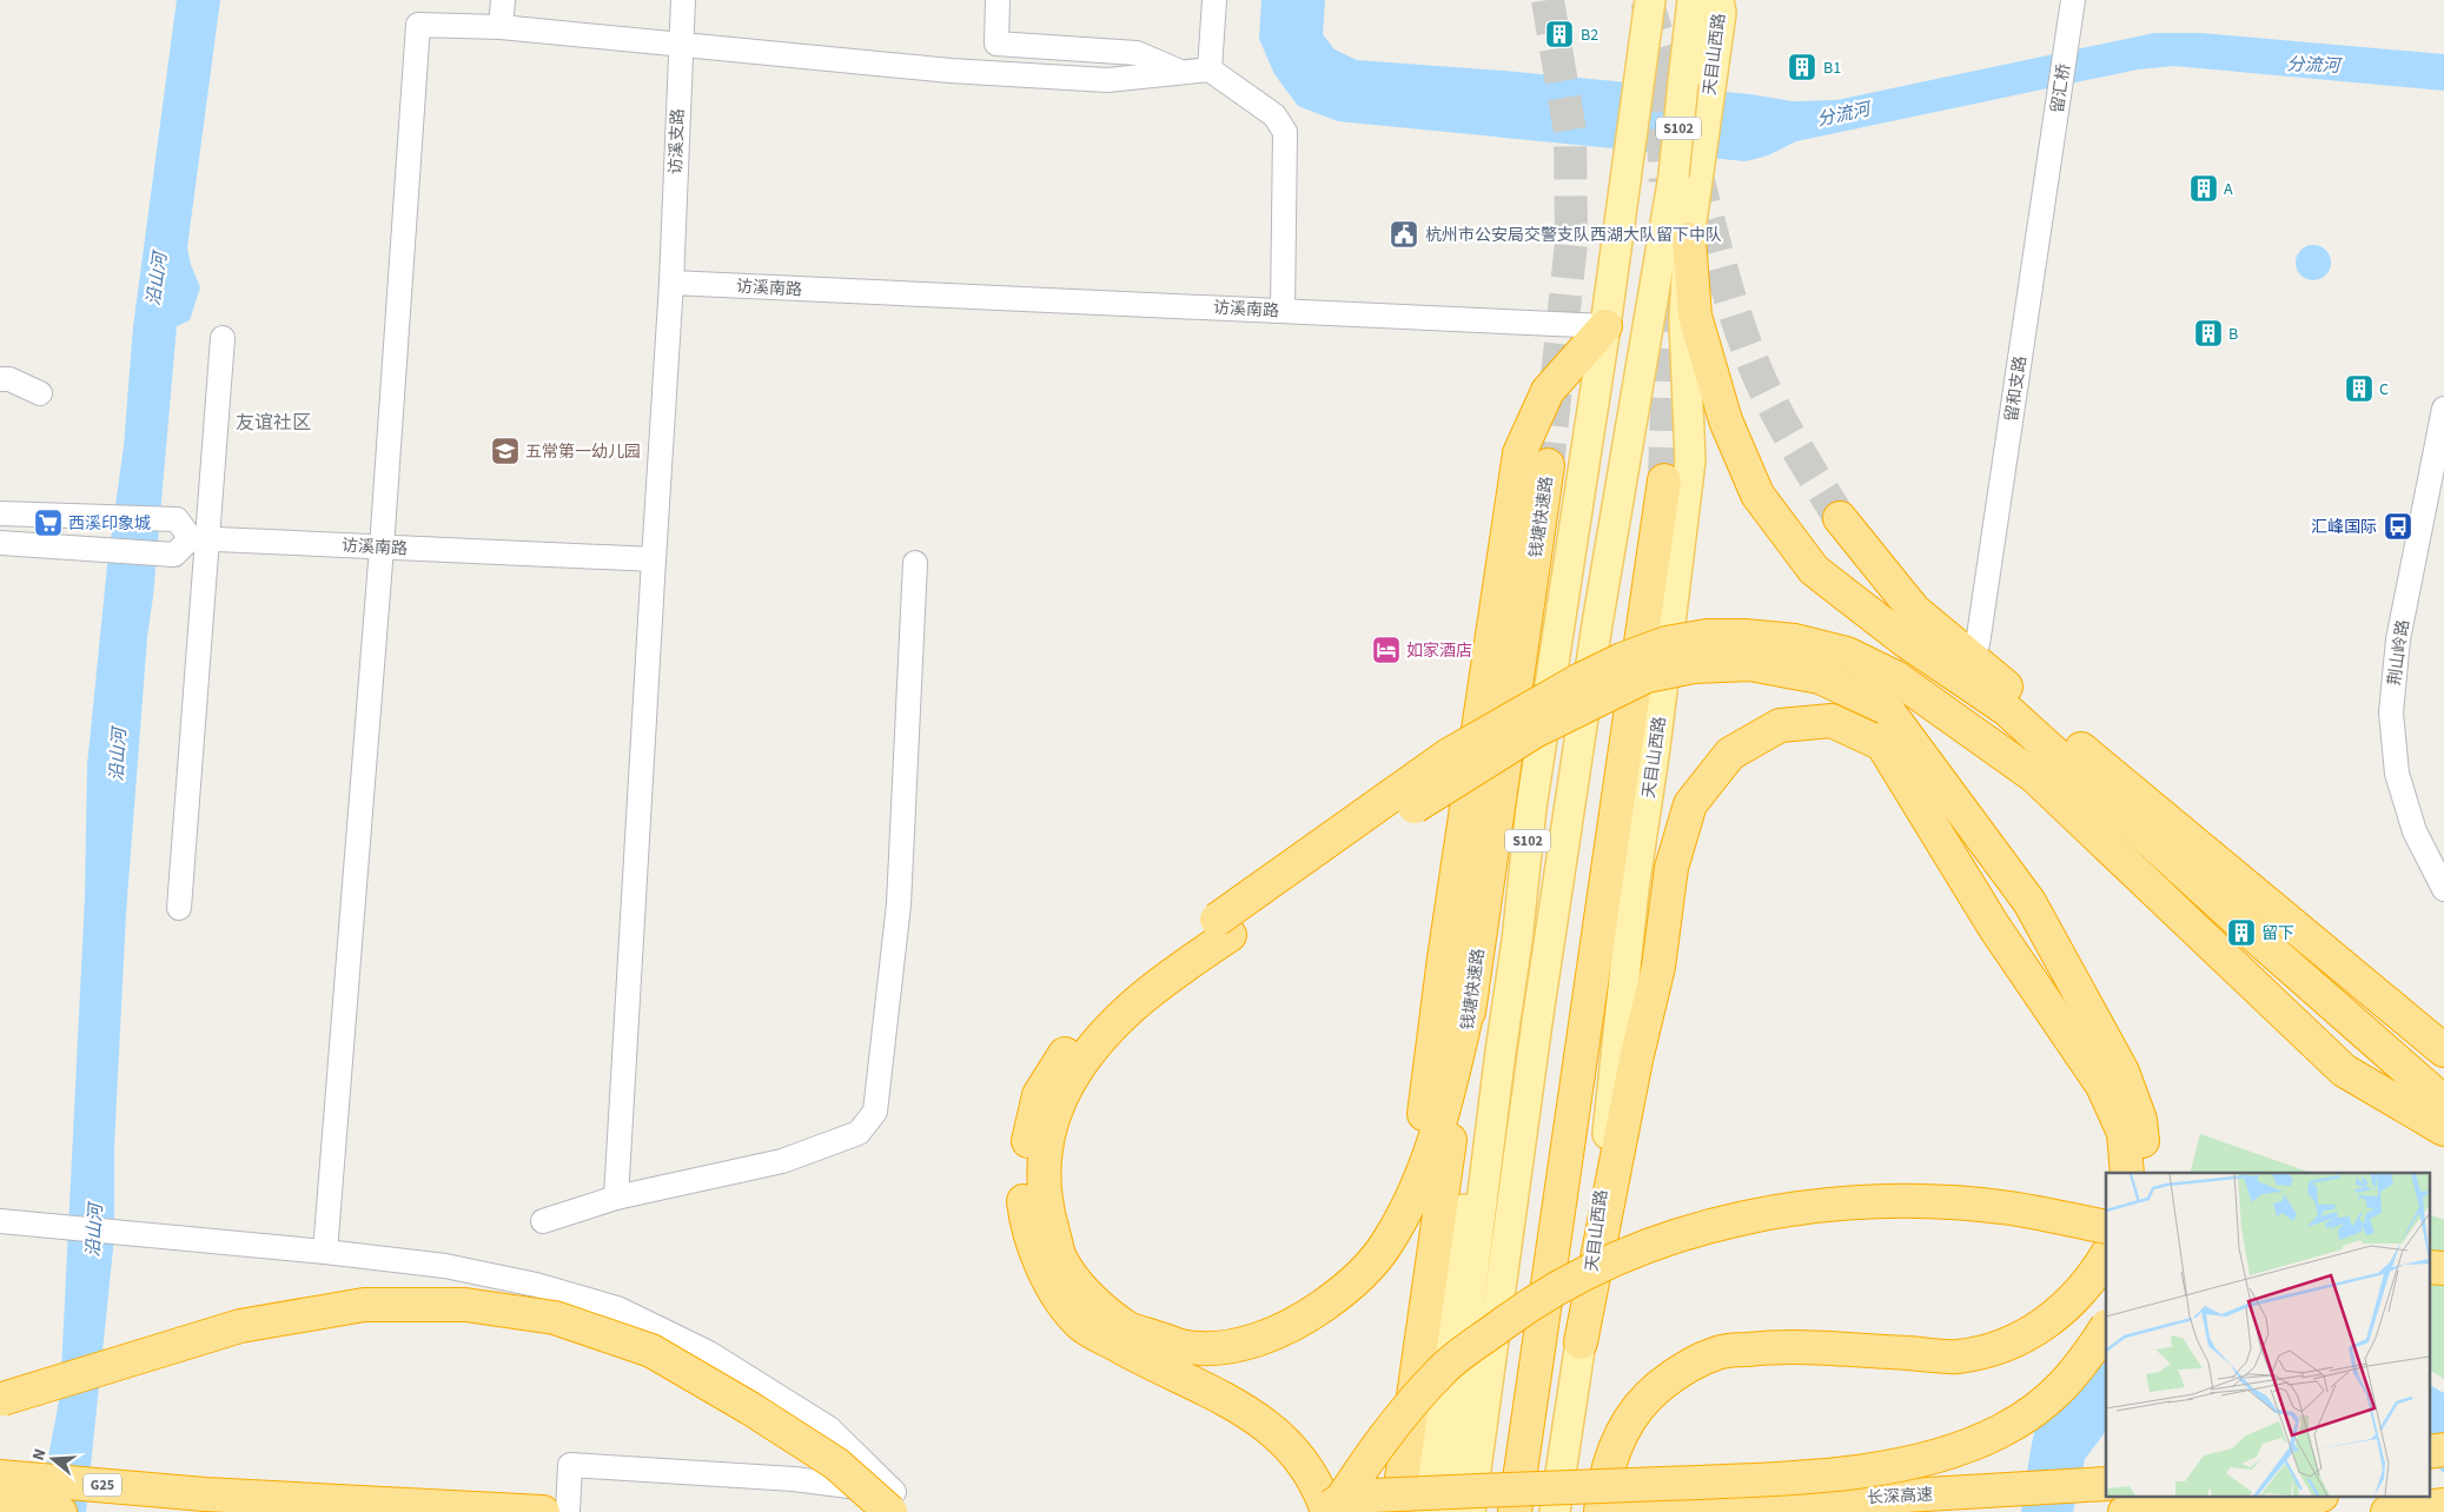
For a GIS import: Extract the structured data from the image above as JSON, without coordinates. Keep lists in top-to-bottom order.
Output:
{
  "streets": {
    "highway": ["钱塘快速路", "G25", "长深高速"],
    "main road": ["天目山西路", "S102"],
    "street": [
      "留汇桥",
      "访溪支路",
      "访溪南路",
      "留和支路",
      "荆山岭路"
    ]
  },
  "crossings": [
    ["留汇桥", "留和支路"],
    ["S102", "访溪南路"],
    ["访溪支路", "访溪南路"]
  ],
  "districts": ["友谊社区"],
  "water": ["分流河", "沿山河"],
  "places": {
    "building": [
      "B2",
      "B1",
      "A",
      "B",
      "C",
      "留下"
    ],
    "public building": ["杭州市公安局交警支队西湖大队留下中队"],
    "school or university": ["五常第一幼儿园"],
    "supermarket": ["西溪印象城"],
    "bus stop": ["汇峰国际"],
    "hotel": ["如家酒店"]
  },
  "north": "left"
}
